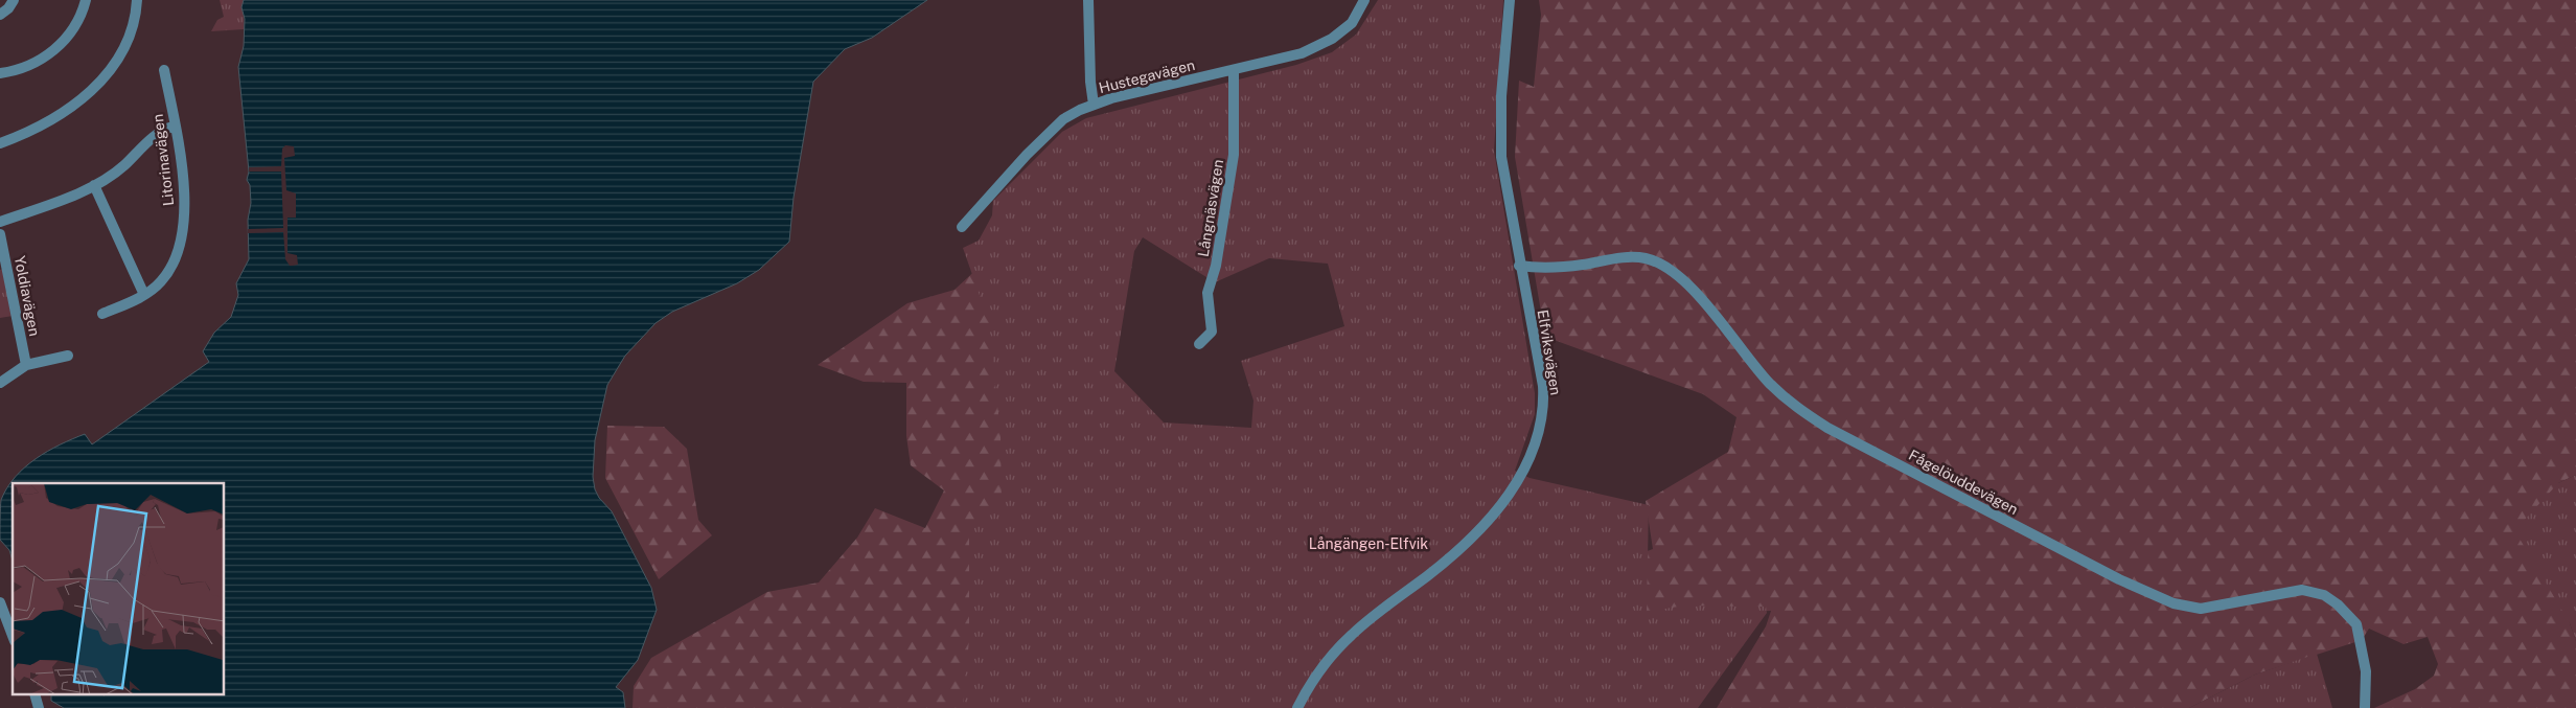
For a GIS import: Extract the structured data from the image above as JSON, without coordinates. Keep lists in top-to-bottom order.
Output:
{
  "streets": {
    "street": [
      "Hustegavägen",
      "Litorinavägen",
      "Långnäsvägen",
      "Yoldiavägen",
      "Elfviksvägen",
      "Fågelöuddevägen"
    ]
  },
  "crossings": [
    ["Hustegavägen", "Långnäsvägen"],
    ["Elfviksvägen", "Fågelöuddevägen"]
  ],
  "parks": ["Långängen-Elfvik"]
}
